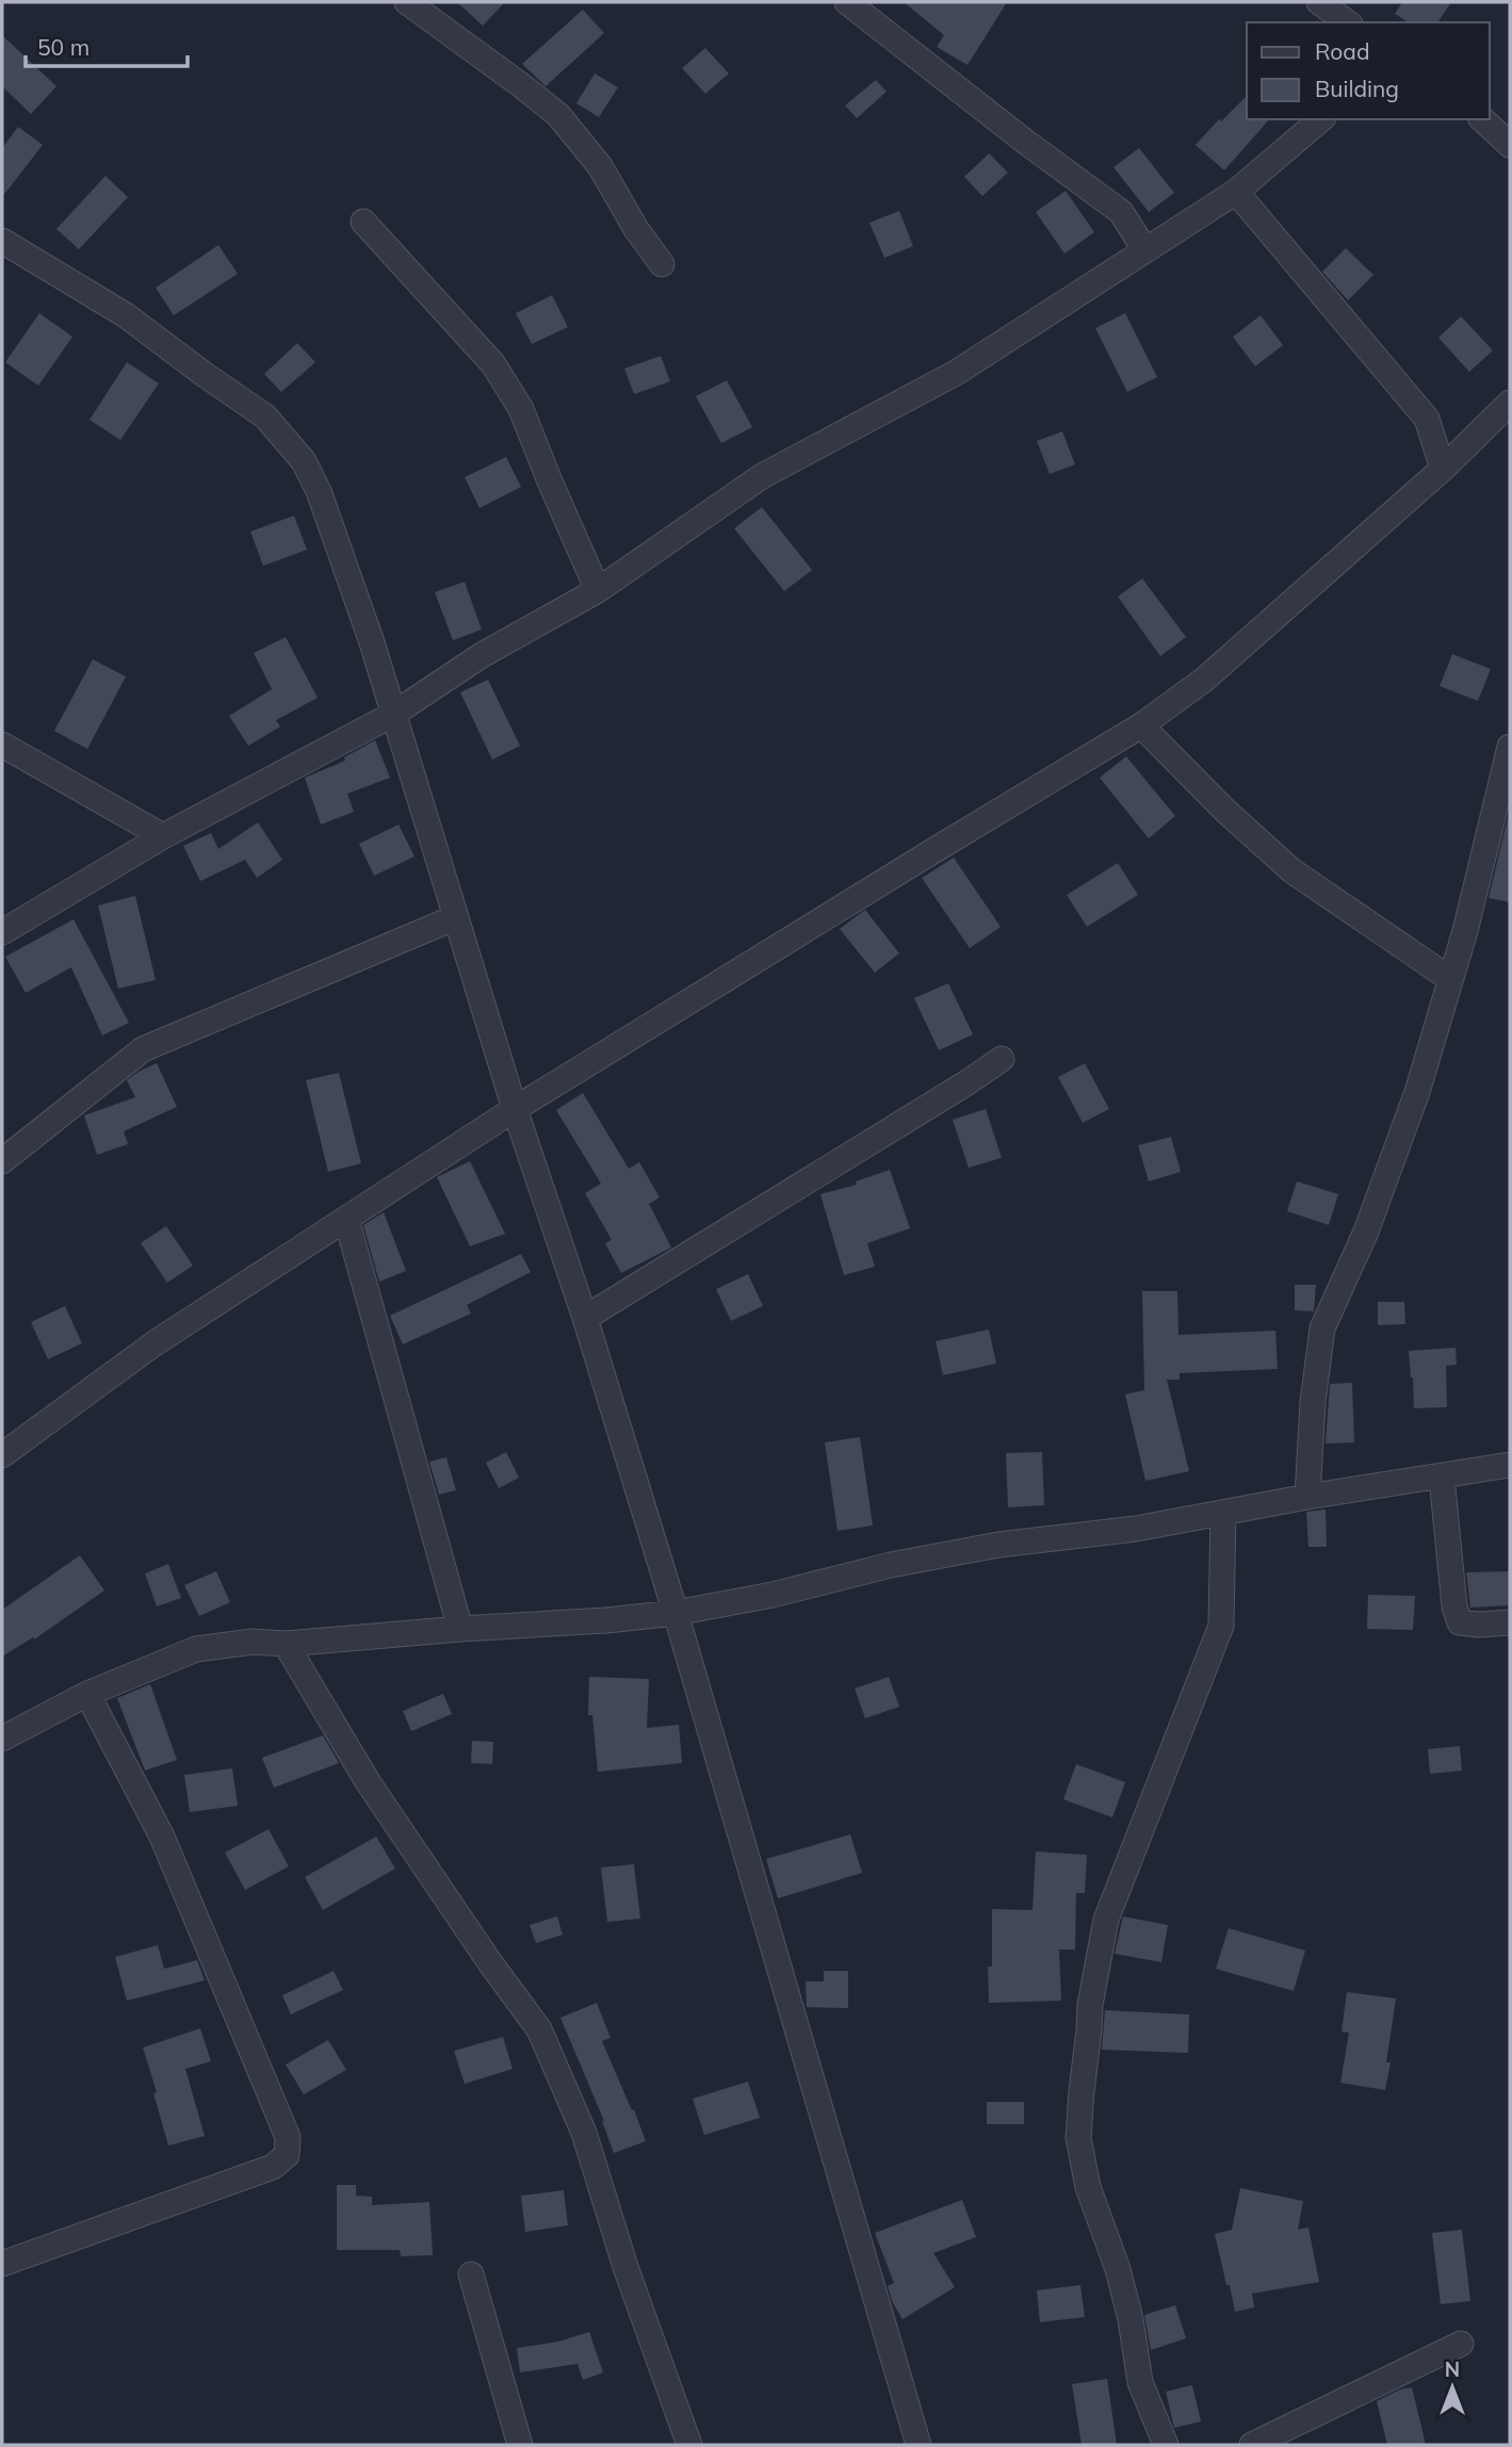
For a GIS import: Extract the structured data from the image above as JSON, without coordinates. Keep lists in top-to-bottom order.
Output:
{
  "legend": ["Road", "Building"],
  "scale_bar": "50 m",
  "north": "top"
}
